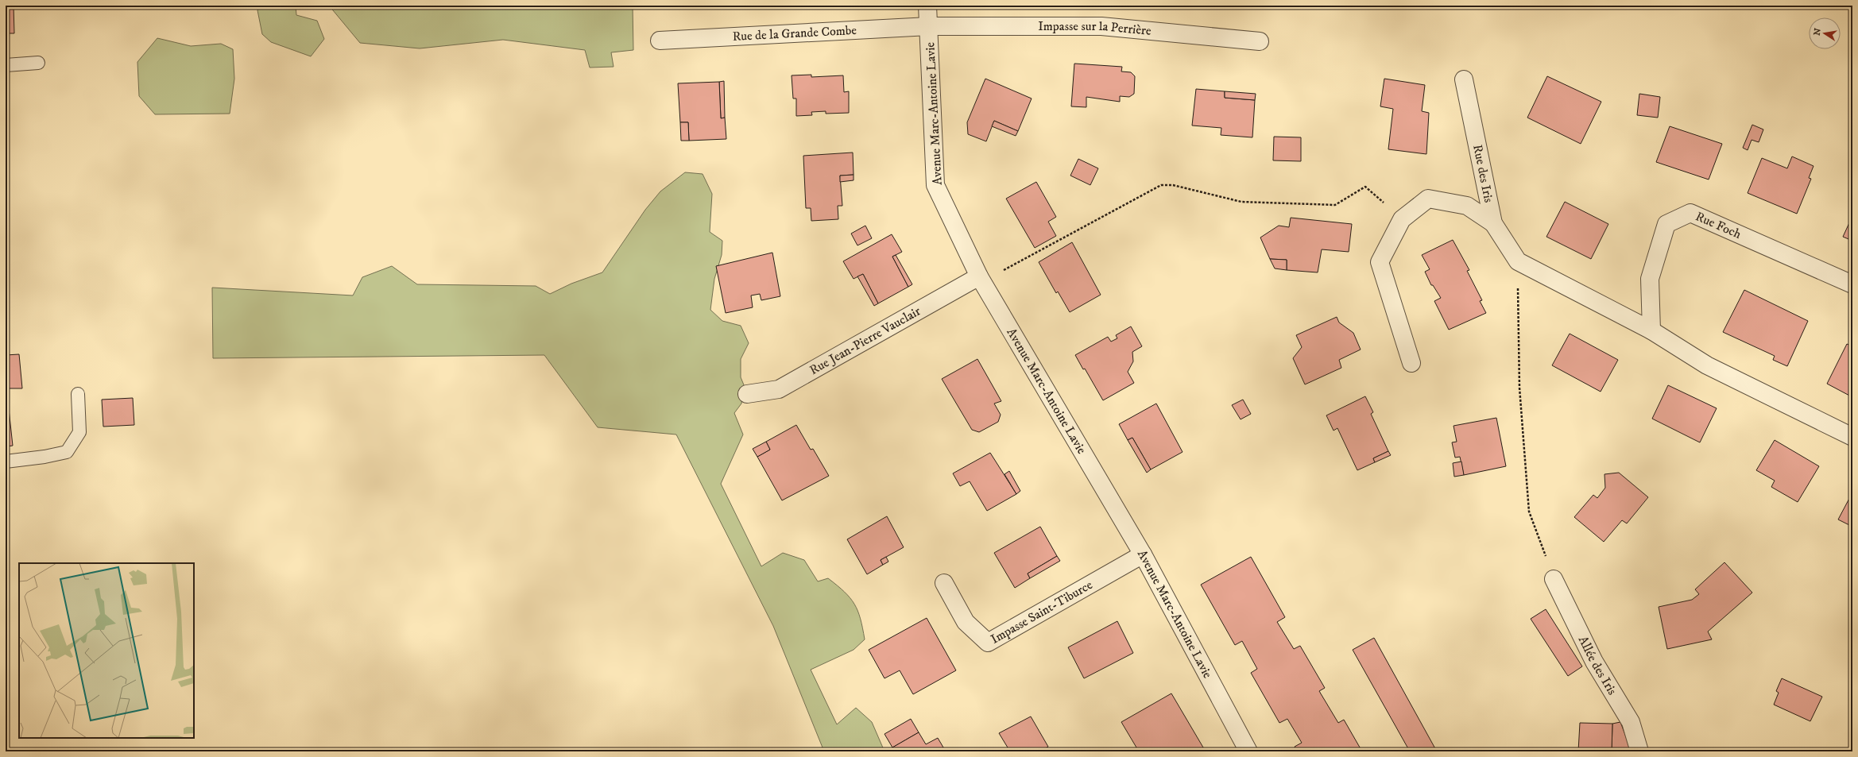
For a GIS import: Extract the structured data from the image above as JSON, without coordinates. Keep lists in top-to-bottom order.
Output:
{
  "streets": {
    "street": [
      "Impasse sur la Perrière",
      "Rue de la Grande Combe",
      "Avenue Marc-Antoine Lavie",
      "Rue des Iris",
      "Rue Foch",
      "Rue Jean-Pierre Vauclair",
      "Impasse Saint-Tiburce",
      "Allée des Iris"
    ]
  },
  "crossings": [
    ["Impasse sur la Perrière", "Rue de la Grande Combe"],
    ["Impasse sur la Perrière", "Avenue Marc-Antoine Lavie"],
    ["Rue de la Grande Combe", "Avenue Marc-Antoine Lavie"],
    ["Avenue Marc-Antoine Lavie", "Rue Jean-Pierre Vauclair"],
    ["Avenue Marc-Antoine Lavie", "Impasse Saint-Tiburce"]
  ],
  "north": "left"
}
